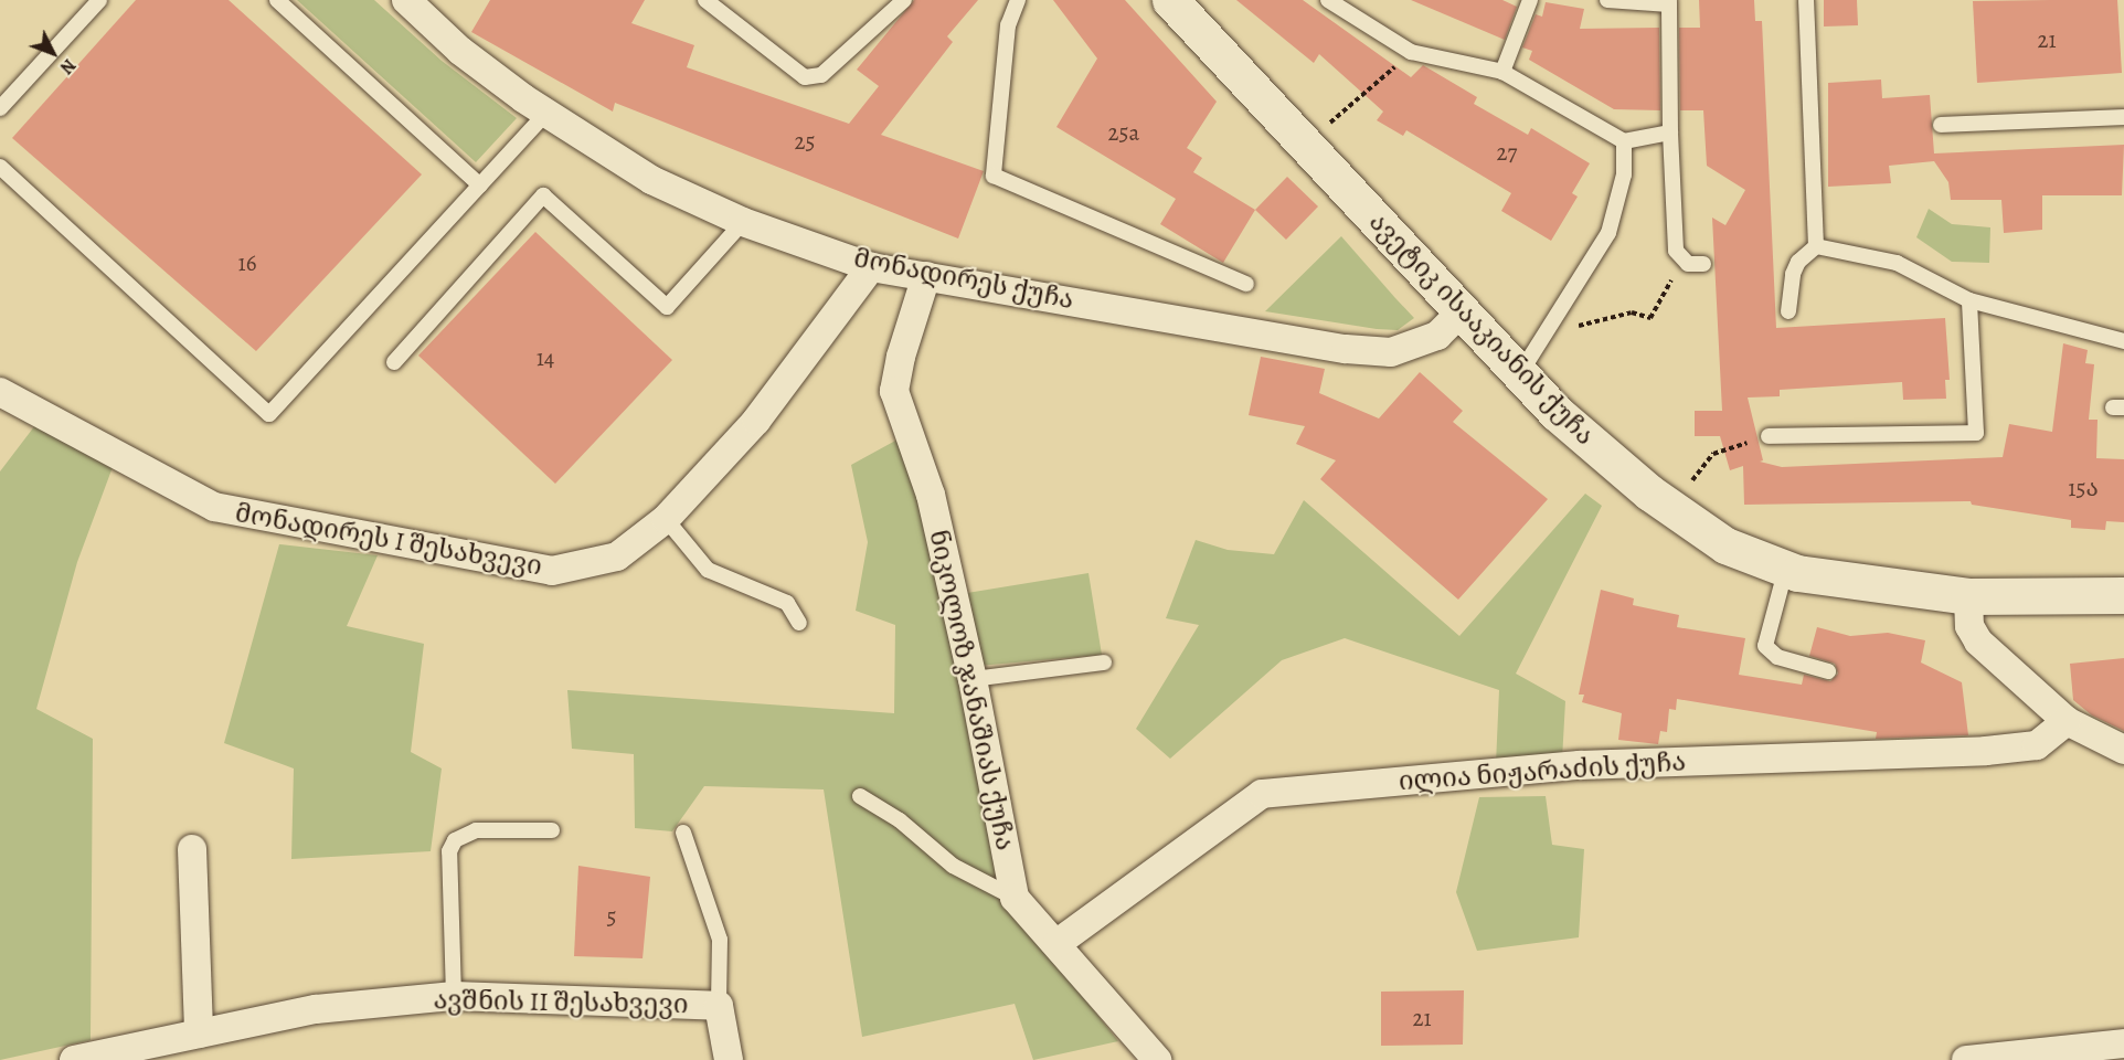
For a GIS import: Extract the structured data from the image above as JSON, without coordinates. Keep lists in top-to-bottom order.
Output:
{
  "streets": {
    "main road": ["ავეტიკ ისააკიანის ქუჩა"],
    "street": [
      "მონადირეს ქუჩა",
      "მონადირეს I შესახვევი",
      "ნიკოლოზ ჯანაშიას ქუჩა",
      "ილია ნიჟარაძის ქუჩა",
      "ავშნის II შესახვევი"
    ]
  },
  "crossings": [
    ["მონადირეს ქუჩა", "ავეტიკ ისააკიანის ქუჩა"],
    ["მონადირეს ქუჩა", "მონადირეს I შესახვევი"],
    ["მონადირეს ქუჩა", "ნიკოლოზ ჯანაშიას ქუჩა"]
  ],
  "house_numbers": [
    "21",
    "25a",
    "25",
    "27",
    "16",
    "14",
    "15ა",
    "5",
    "21"
  ],
  "north": "bottom right"
}
